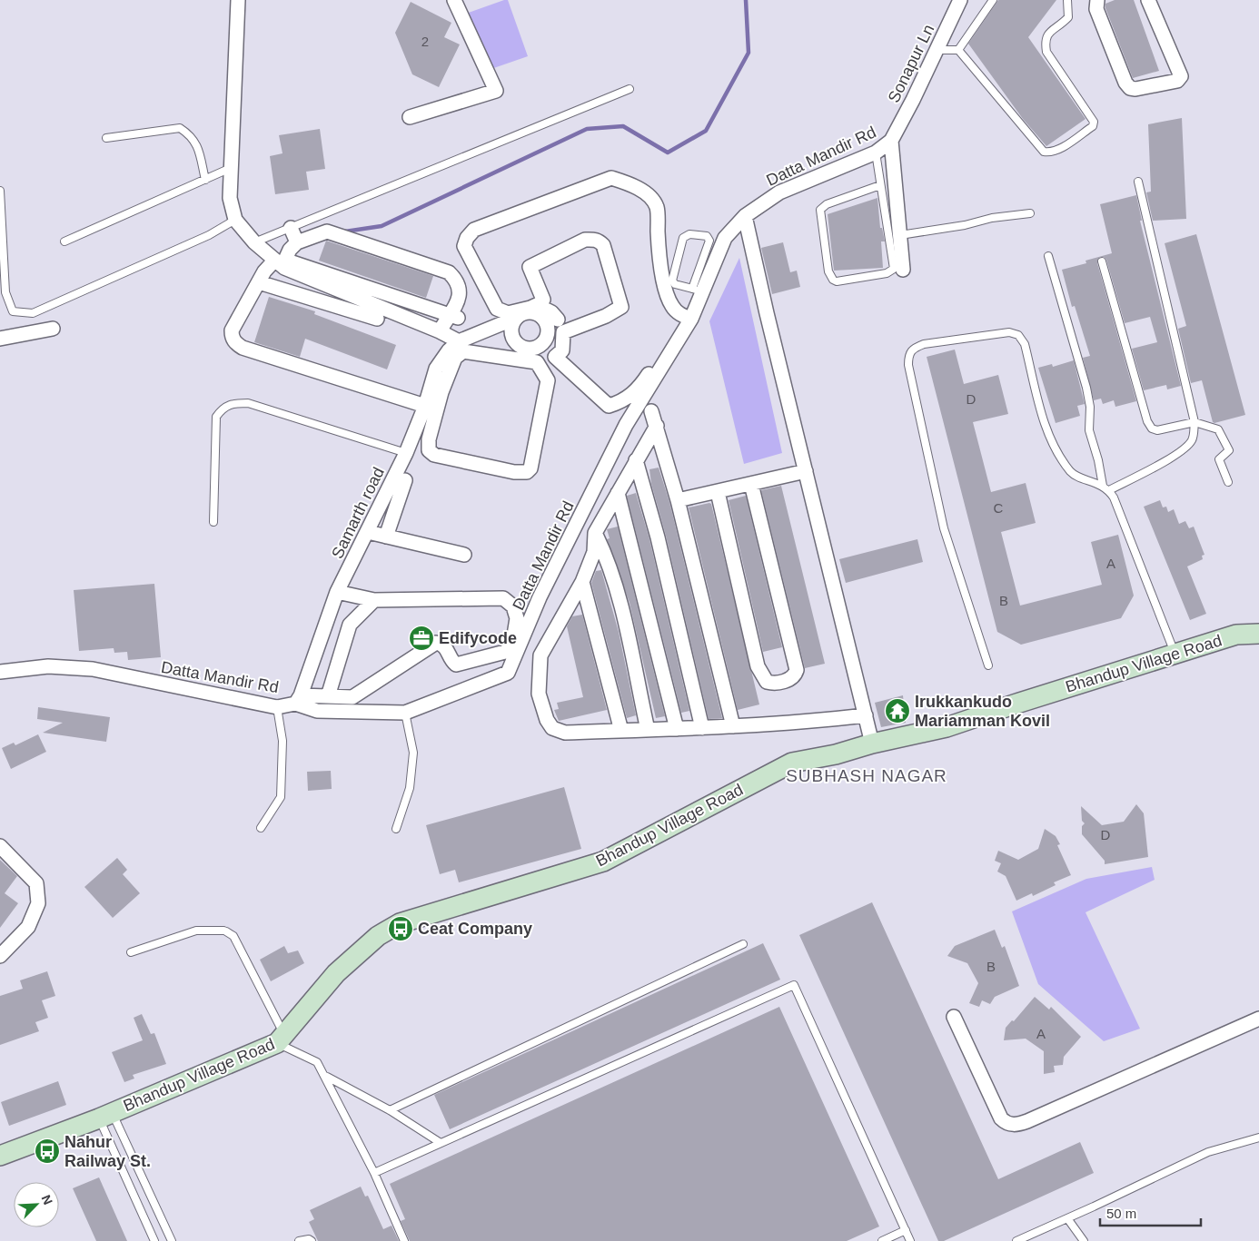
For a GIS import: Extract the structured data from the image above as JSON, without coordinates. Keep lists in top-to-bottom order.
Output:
{
  "streets": {
    "street": [
      "Sonapur Ln",
      "Datta Mandir Rd",
      "Samarth road",
      "Bhandup Village Road"
    ]
  },
  "crossings": [
    ["Sonapur Ln", "Datta Mandir Rd"],
    ["Datta Mandir Rd", "Samarth road"]
  ],
  "districts": ["SUBHASH NAGAR"],
  "places": {
    "office": ["Edifycode"],
    "temple": ["Irukkankudo Mariamman Kovil"],
    "bus stop": ["Ceat Company", "Nahur Railway St."]
  },
  "house_numbers": [
    "2",
    "D",
    "C",
    "A",
    "B",
    "D",
    "B",
    "A"
  ],
  "scale_bar": "50 m",
  "north": "top right"
}
